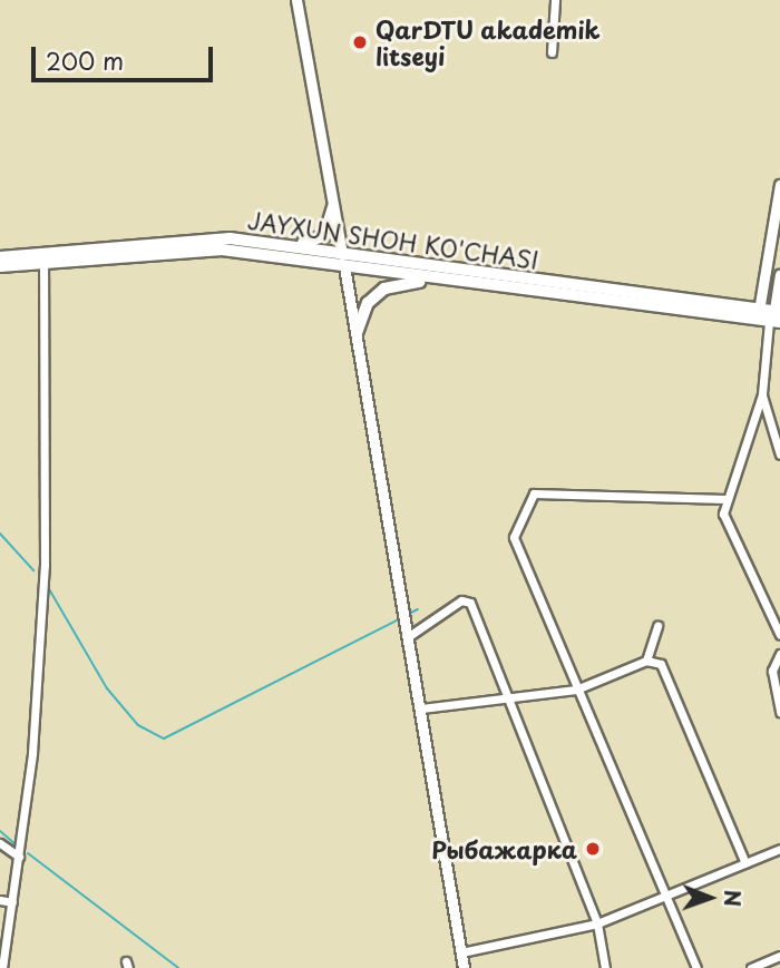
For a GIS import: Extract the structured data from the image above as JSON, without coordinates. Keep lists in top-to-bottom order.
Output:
{
  "streets": {
    "highway": ["JAYXUN SHOH KO'CHASI"]
  },
  "places": ["QarDTU akademik litseyi", "Рыбажарка"],
  "scale_bar": "200 m",
  "north": "right"
}
